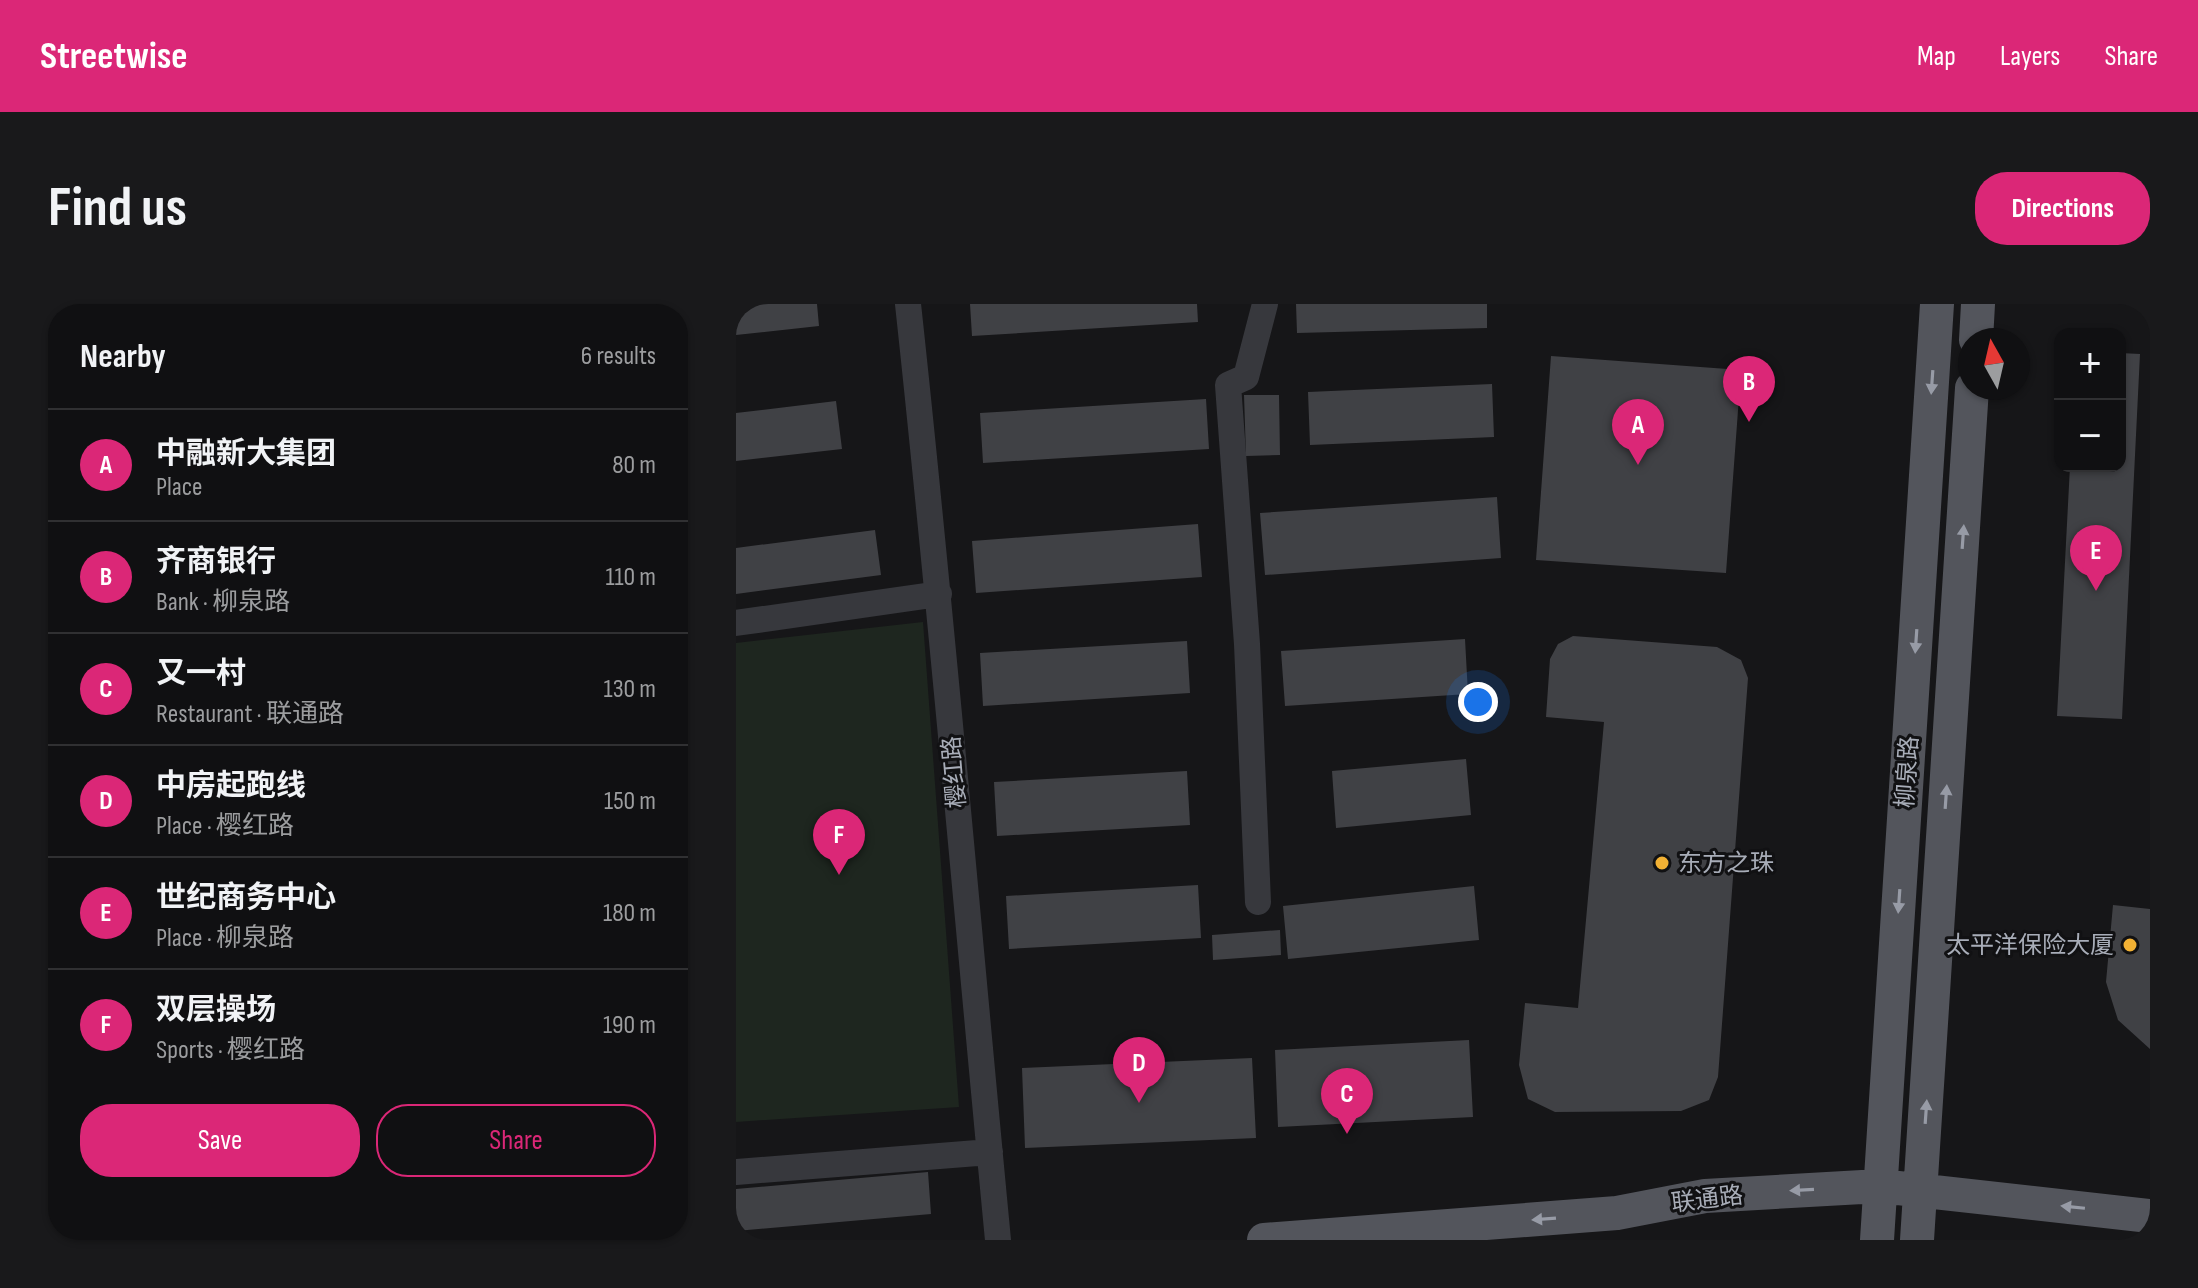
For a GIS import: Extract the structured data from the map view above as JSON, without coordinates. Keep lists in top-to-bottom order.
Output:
{
  "streets": {
    "main road": ["柳泉路", "联通路"],
    "street": ["樱红路"]
  },
  "crossings": [
    ["柳泉路", "联通路"]
  ],
  "one_way": ["联通路"],
  "places": ["东方之珠", "太平洋保险大厦"],
  "north": "top",
  "page": {
    "header": "Streetwise",
    "nav": ["Map", "Layers", "Share"],
    "buttons": [
      "Directions",
      ["Save", "Share"]
    ],
    "title": "Find us",
    "heading": ["Nearby", "6 results"],
    "map_buttons": ["+", "−"],
    "pins": [
      "B",
      "A",
      "E",
      "F",
      "D",
      "C"
    ],
    "list": [
      {
        "mark": "A",
        "name": "中融新大集团",
        "note": "Place",
        "value": "80 m"
      },
      {
        "mark": "B",
        "name": "齐商银行",
        "note": "Bank · 柳泉路",
        "value": "110 m"
      },
      {
        "mark": "C",
        "name": "又一村",
        "note": "Restaurant · 联通路",
        "value": "130 m"
      },
      {
        "mark": "D",
        "name": "中房起跑线",
        "note": "Place · 樱红路",
        "value": "150 m"
      },
      {
        "mark": "E",
        "name": "世纪商务中心",
        "note": "Place · 柳泉路",
        "value": "180 m"
      },
      {
        "mark": "F",
        "name": "双层操场",
        "note": "Sports · 樱红路",
        "value": "190 m"
      }
    ]
  }
}
